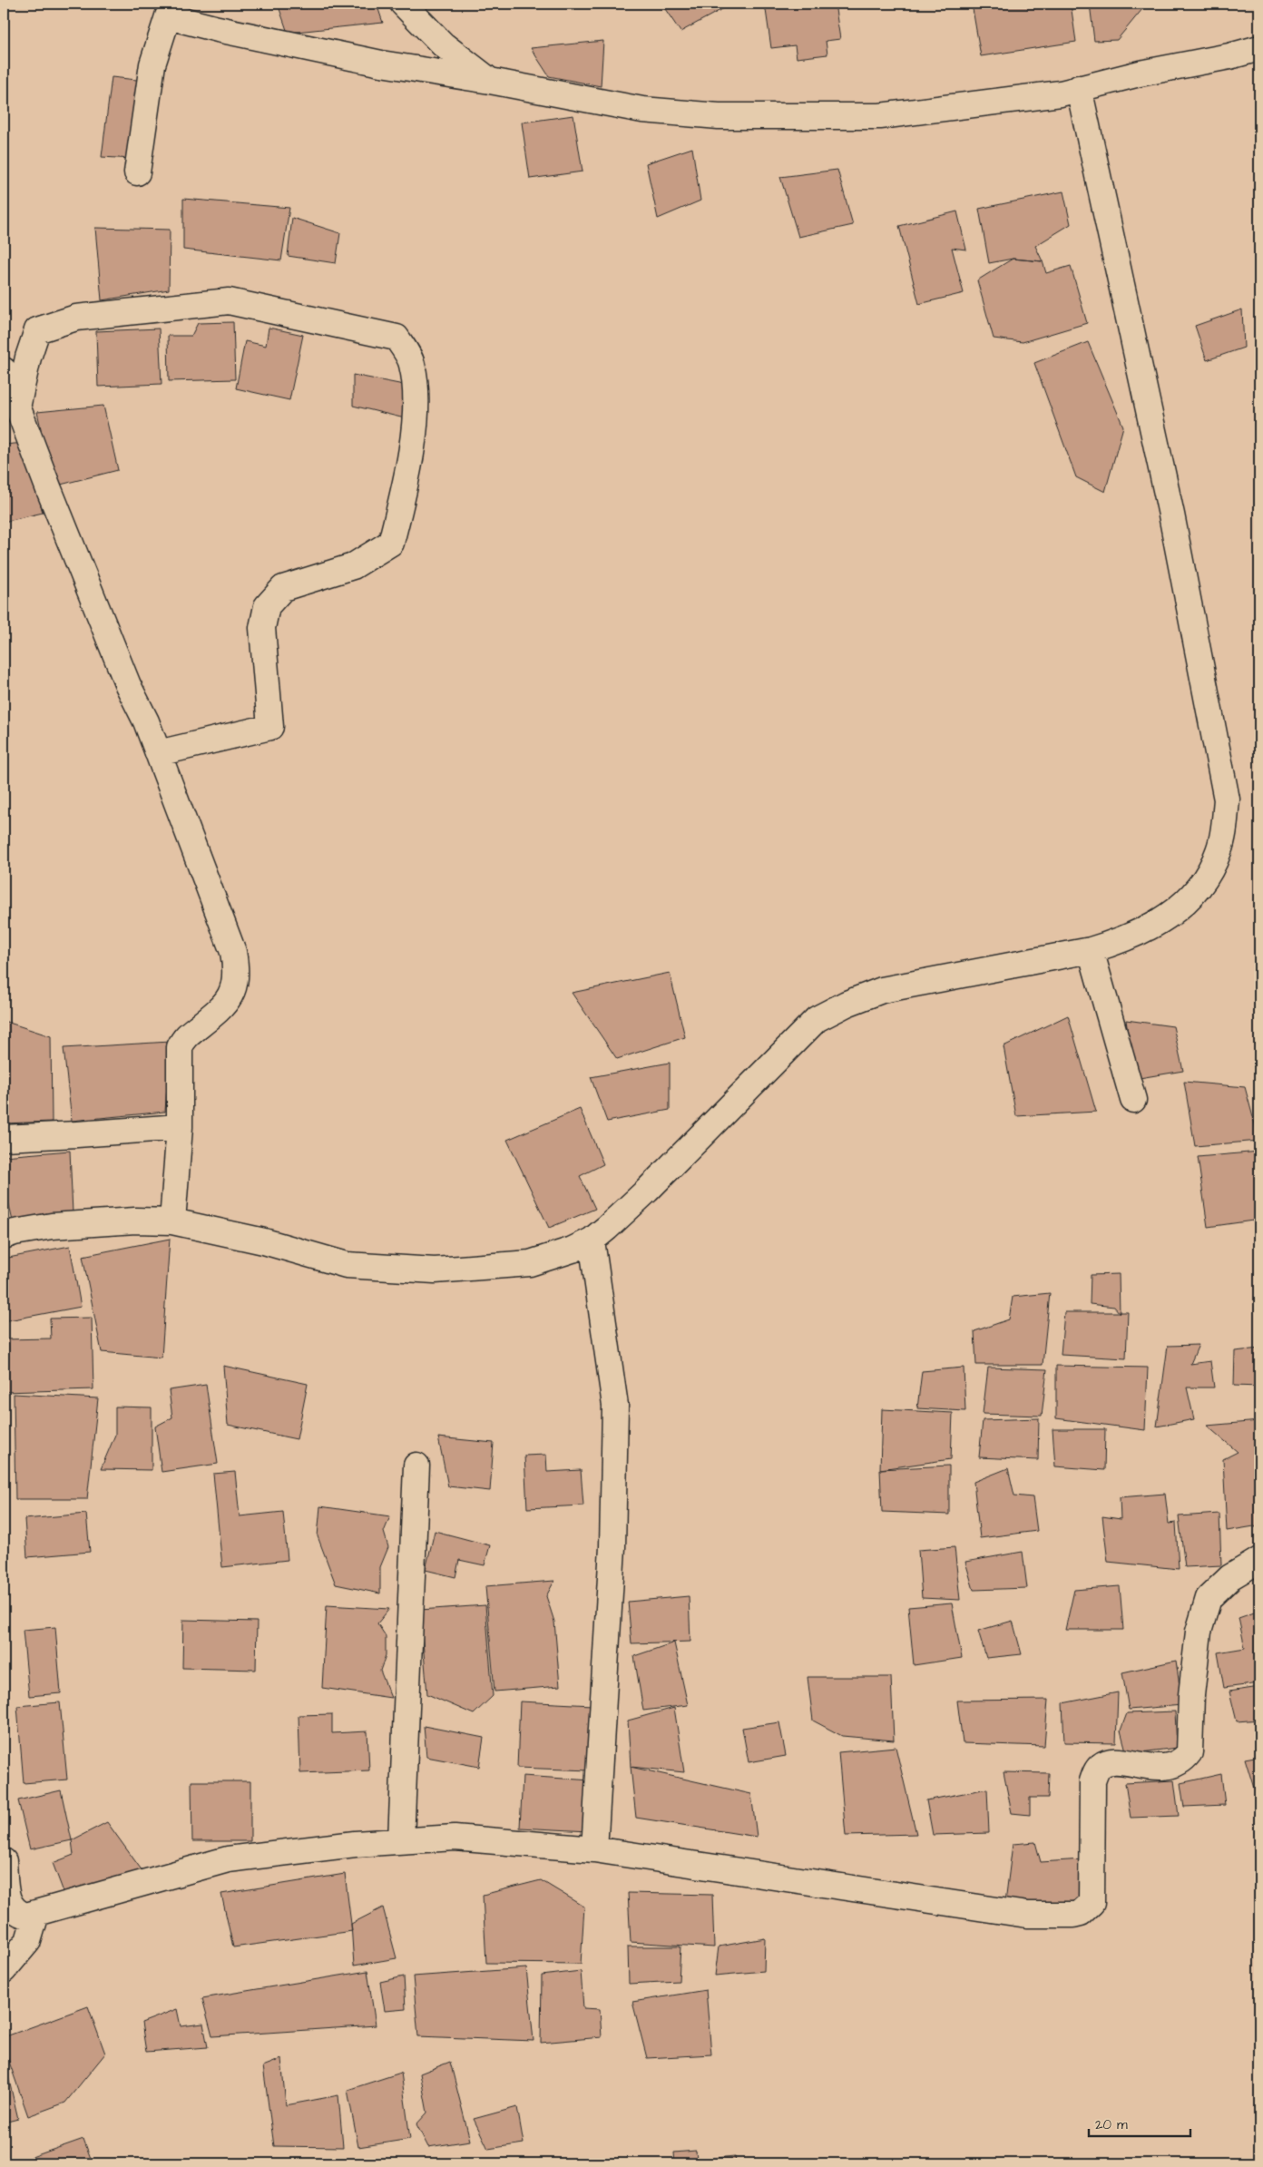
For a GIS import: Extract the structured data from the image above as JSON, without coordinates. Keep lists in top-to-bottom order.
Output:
{
  "scale_bar": "20 m"
}
